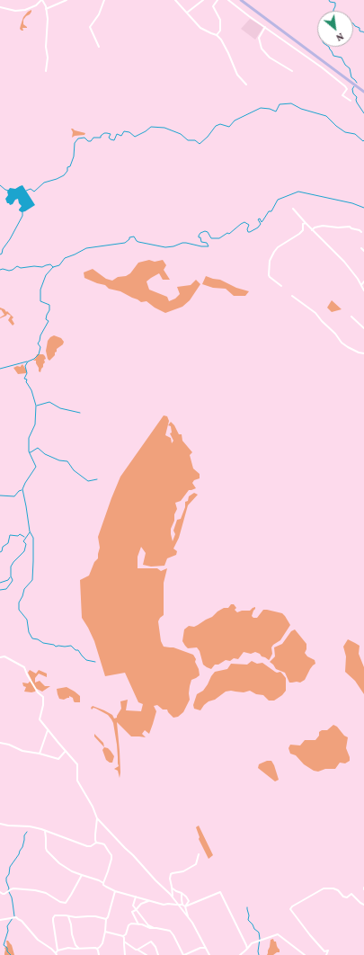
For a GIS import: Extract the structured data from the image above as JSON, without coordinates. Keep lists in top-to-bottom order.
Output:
{
  "north": "bottom right"
}
